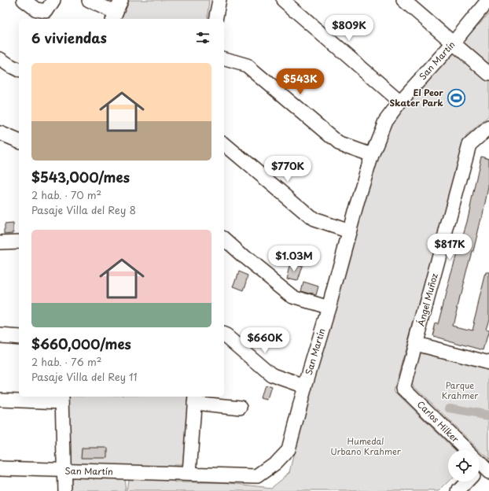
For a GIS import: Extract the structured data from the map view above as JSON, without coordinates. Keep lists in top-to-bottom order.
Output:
{
  "streets": {
    "street": ["San Martín", "Ángel Muñoz", "Carlos Hilker"]
  },
  "crossings": [
    ["Ángel Muñoz", "Carlos Hilker"]
  ],
  "parks": ["Parque Krahmer", "Humedal Urbano Krahmer"],
  "places": {
    "sports": ["El Peor Skater Park"]
  },
  "page": {
    "price": [
      "$809K",
      "$543K",
      "$770K",
      "$817K",
      "$1.03M",
      "$660K"
    ],
    "heading": "6 viviendas",
    "list": [
      {
        "name": "$543,000/mes",
        "note": "2 hab. · 70 m² · Pasaje Villa del Rey 8"
      },
      {
        "name": "$660,000/mes",
        "note": "2 hab. · 76 m² · Pasaje Villa del Rey 11"
      }
    ]
  }
}
